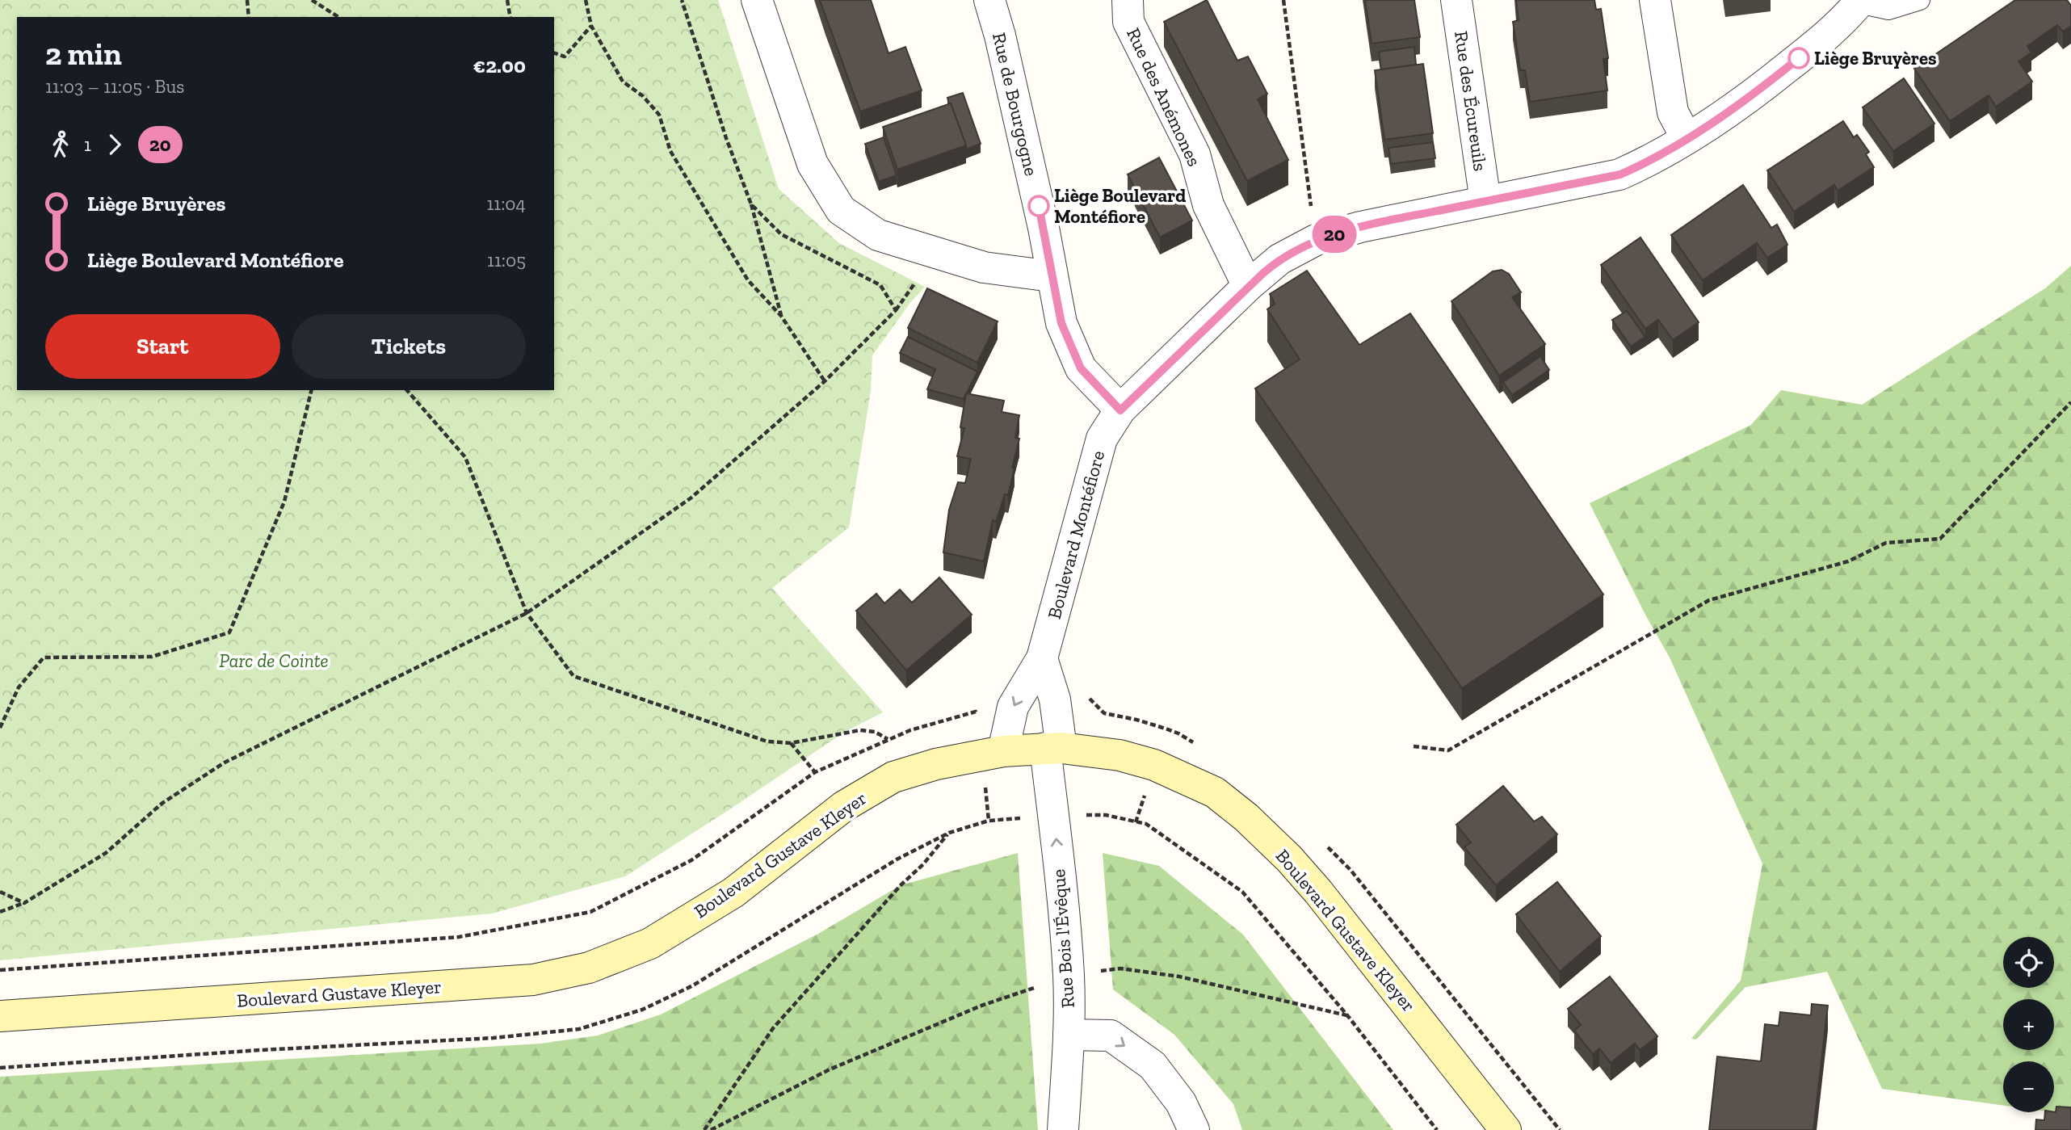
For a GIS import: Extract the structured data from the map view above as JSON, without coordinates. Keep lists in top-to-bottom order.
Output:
{
  "streets": {
    "street": [
      "Rue des Anémones",
      "Rue des Écureuils",
      "Rue de Bourgogne",
      "Boulevard Montéfiore",
      "Boulevard Gustave Kleyer",
      "Rue Bois l'Évêque"
    ]
  },
  "crossings": [
    ["Rue des Anémones", "Boulevard Montéfiore"],
    ["Rue des Écureuils", "Boulevard Montéfiore"],
    ["Boulevard Montéfiore", "Boulevard Gustave Kleyer"],
    ["Boulevard Montéfiore", "Rue Bois l'Évêque"],
    ["Boulevard Gustave Kleyer", "Rue Bois l'Évêque"]
  ],
  "parks": ["Parc de Cointe"],
  "places": ["Liège Bruyères", "Liège Boulevard Montéfiore"],
  "lines": ["bus line 20"],
  "page": {
    "on_map": "20",
    "heading": ["2 min", "11:03 – 11:05 · Bus", "€2.00"],
    "legs": ["1", "20"],
    "list": [
      {
        "name": "Liège Bruyères",
        "value": "11:04"
      },
      {
        "name": "Liège Boulevard Montéfiore",
        "value": "11:05"
      }
    ],
    "buttons": ["Start", "Tickets"],
    "map_buttons": ["+", "−"]
  }
}
